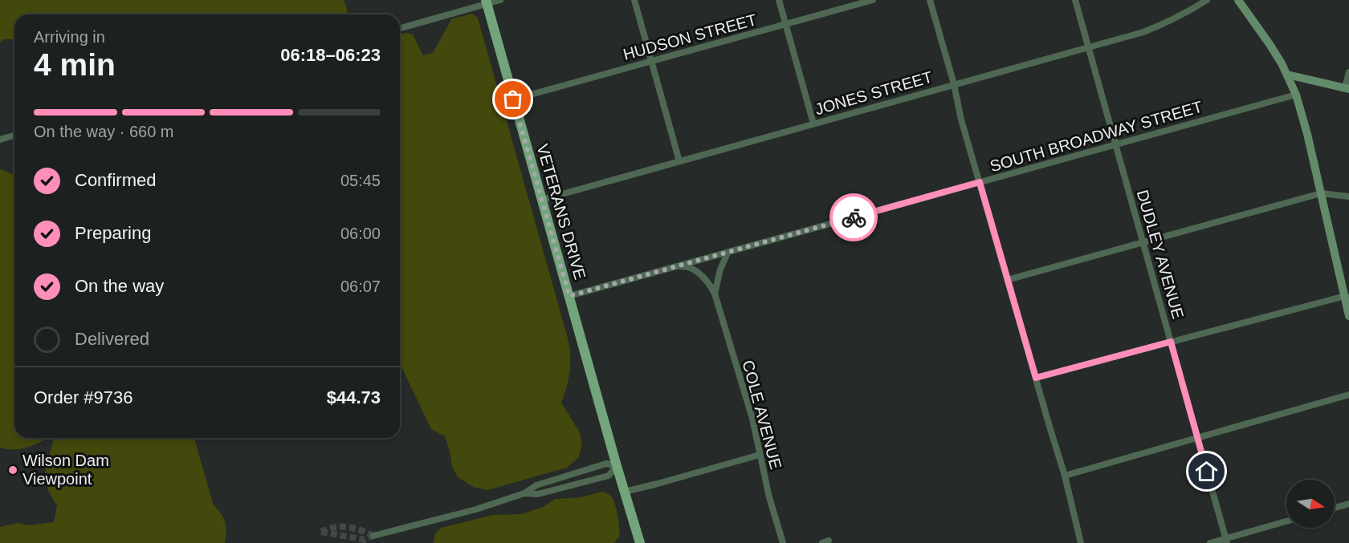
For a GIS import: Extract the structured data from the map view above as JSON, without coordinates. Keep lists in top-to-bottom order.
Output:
{
  "streets": {
    "main road": ["VETERANS DRIVE"],
    "street": [
      "HUDSON STREET",
      "JONES STREET",
      "SOUTH BROADWAY STREET",
      "DUDLEY AVENUE",
      "COLE AVENUE"
    ]
  },
  "crossings": [
    ["HUDSON STREET", "VETERANS DRIVE"],
    ["JONES STREET", "VETERANS DRIVE"],
    ["JONES STREET", "DUDLEY AVENUE"],
    ["SOUTH BROADWAY STREET", "VETERANS DRIVE"],
    ["SOUTH BROADWAY STREET", "DUDLEY AVENUE"],
    ["SOUTH BROADWAY STREET", "COLE AVENUE"]
  ],
  "places": ["Wilson Dam Viewpoint"],
  "north": "right",
  "page": {
    "heading": ["4 min", "Arriving in", "06:18–06:23"],
    "panel": ["Order #9736", "$44.73"],
    "bar": "On the way · 660 m",
    "list": [
      ["Confirmed", "05:45"],
      ["Preparing", "06:00"],
      ["On the way", "06:07"],
      "Delivered"
    ]
  }
}
